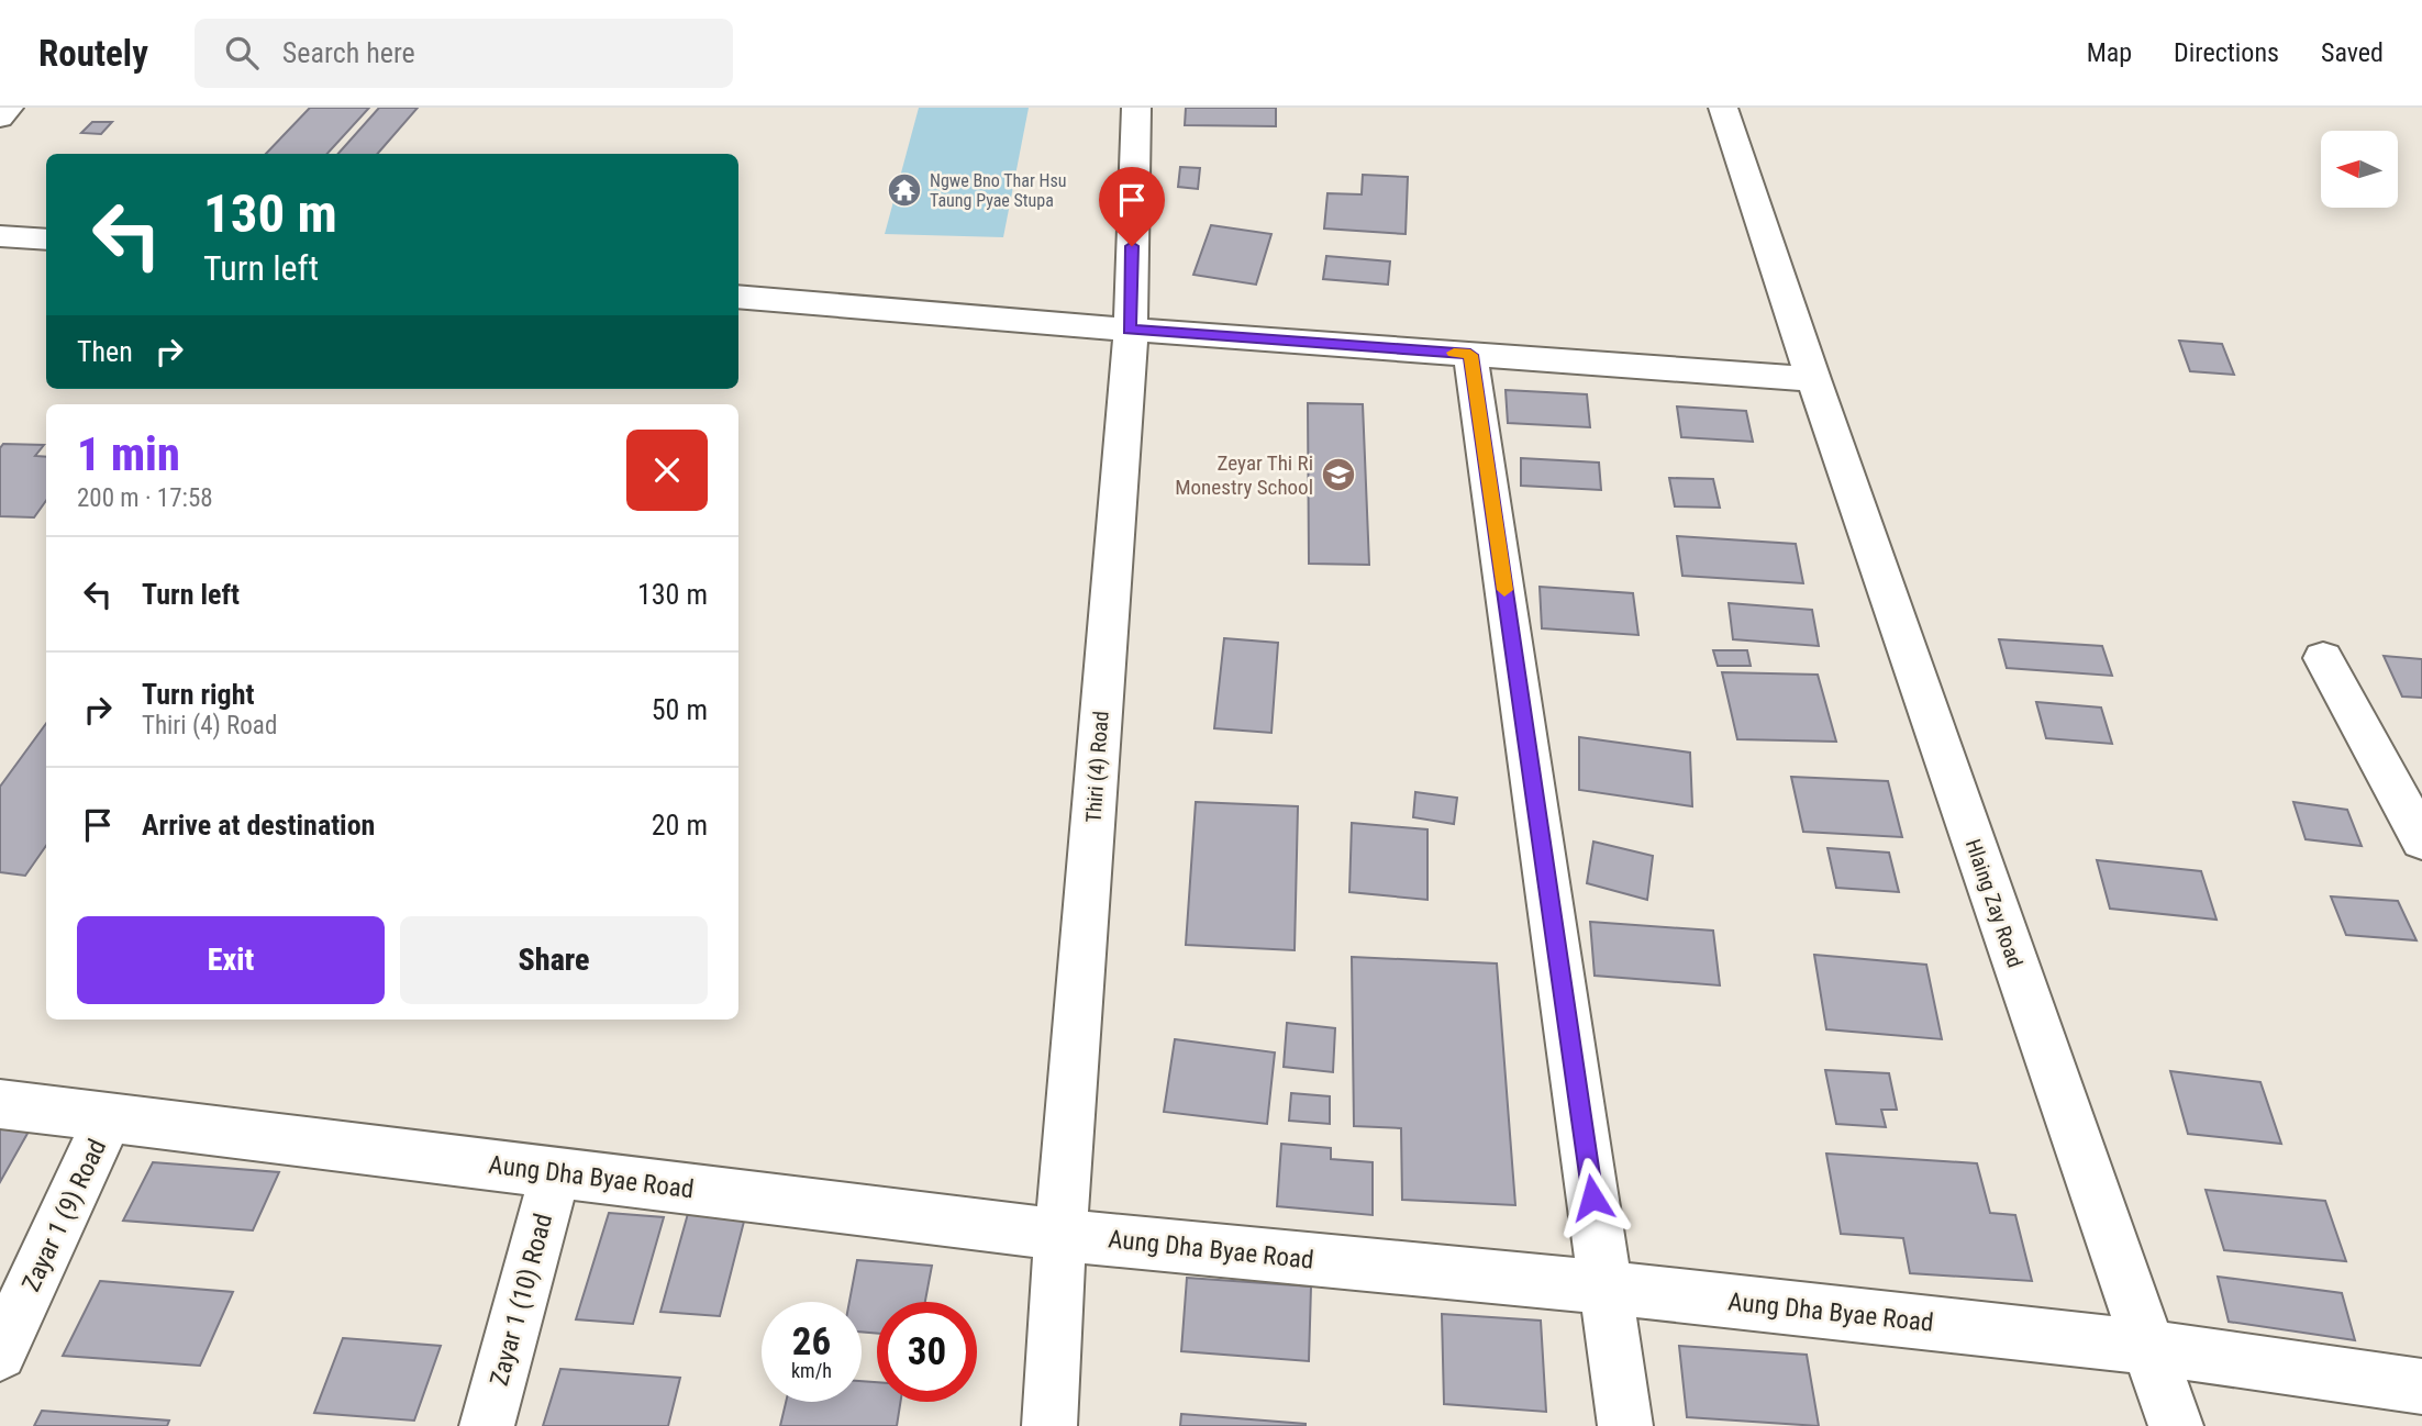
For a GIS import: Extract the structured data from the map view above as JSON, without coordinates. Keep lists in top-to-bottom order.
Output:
{
  "streets": {
    "street": [
      "Thiri (4) Road",
      "Hlaing Zay Road",
      "Aung Dha Byae Road",
      "Zayar 1 (9) Road",
      "Zayar 1 (10) Road"
    ]
  },
  "crossings": [
    ["Thiri (4) Road", "Aung Dha Byae Road"],
    ["Hlaing Zay Road", "Aung Dha Byae Road"],
    ["Aung Dha Byae Road", "Zayar 1 (9) Road"],
    ["Aung Dha Byae Road", "Zayar 1 (10) Road"]
  ],
  "places": {
    "temple": ["Ngwe Bno Thar Hsu Taung Pyae Stupa"],
    "school or university": ["Zeyar Thi Ri Monestry School"]
  },
  "north": "left",
  "page": {
    "header": "Routely",
    "search": "Search here",
    "nav": ["Map", "Directions", "Saved"],
    "turn": ["130 m", "Turn left"],
    "then": "Then",
    "heading": ["1 min", "200 m · 17:58"],
    "list": [
      {
        "name": "Turn left",
        "value": "130 m"
      },
      {
        "name": "Turn right",
        "note": "Thiri (4) Road",
        "value": "50 m"
      },
      {
        "name": "Arrive at destination",
        "value": "20 m"
      }
    ],
    "buttons": ["Exit", "Share"],
    "speed": "26 km/h",
    "limit": "30"
  }
}
